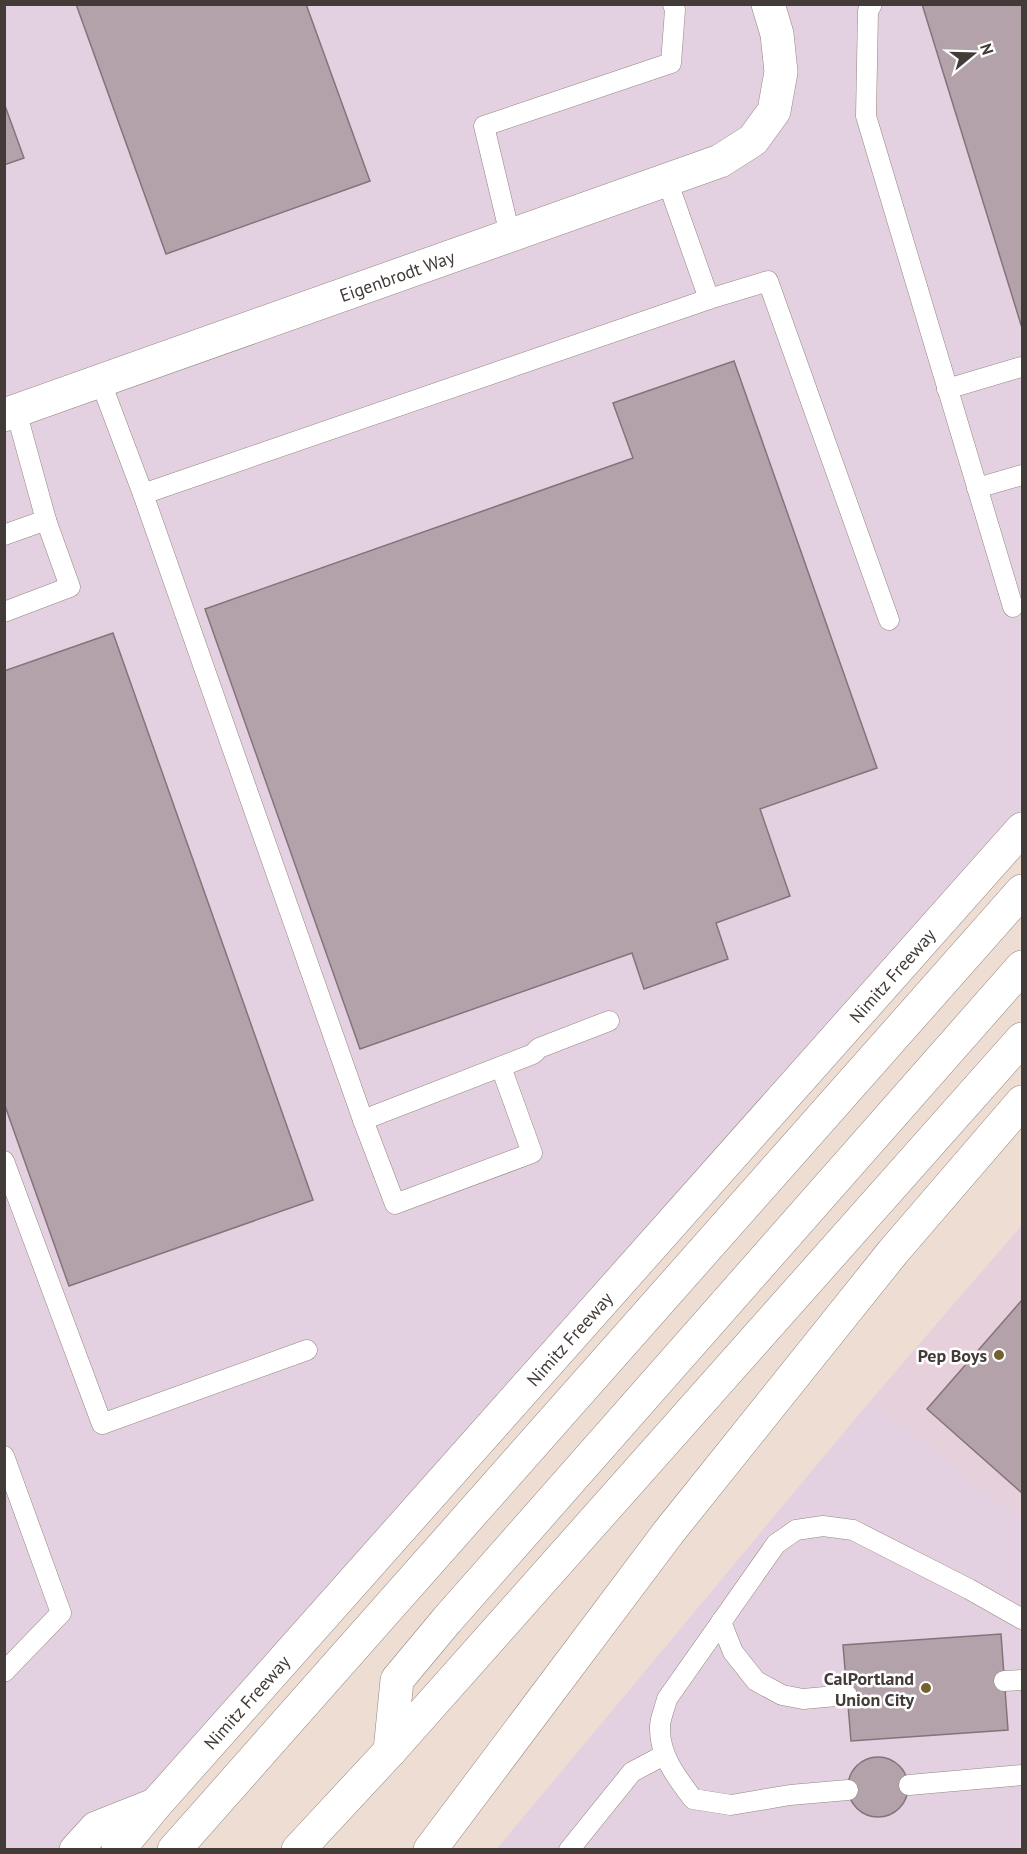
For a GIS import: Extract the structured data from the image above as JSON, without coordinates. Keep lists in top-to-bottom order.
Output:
{
  "streets": {
    "main road": ["Eigenbrodt Way", "Nimitz Freeway"]
  },
  "places": ["Pep Boys", "CalPortland Union City"],
  "north": "right"
}
